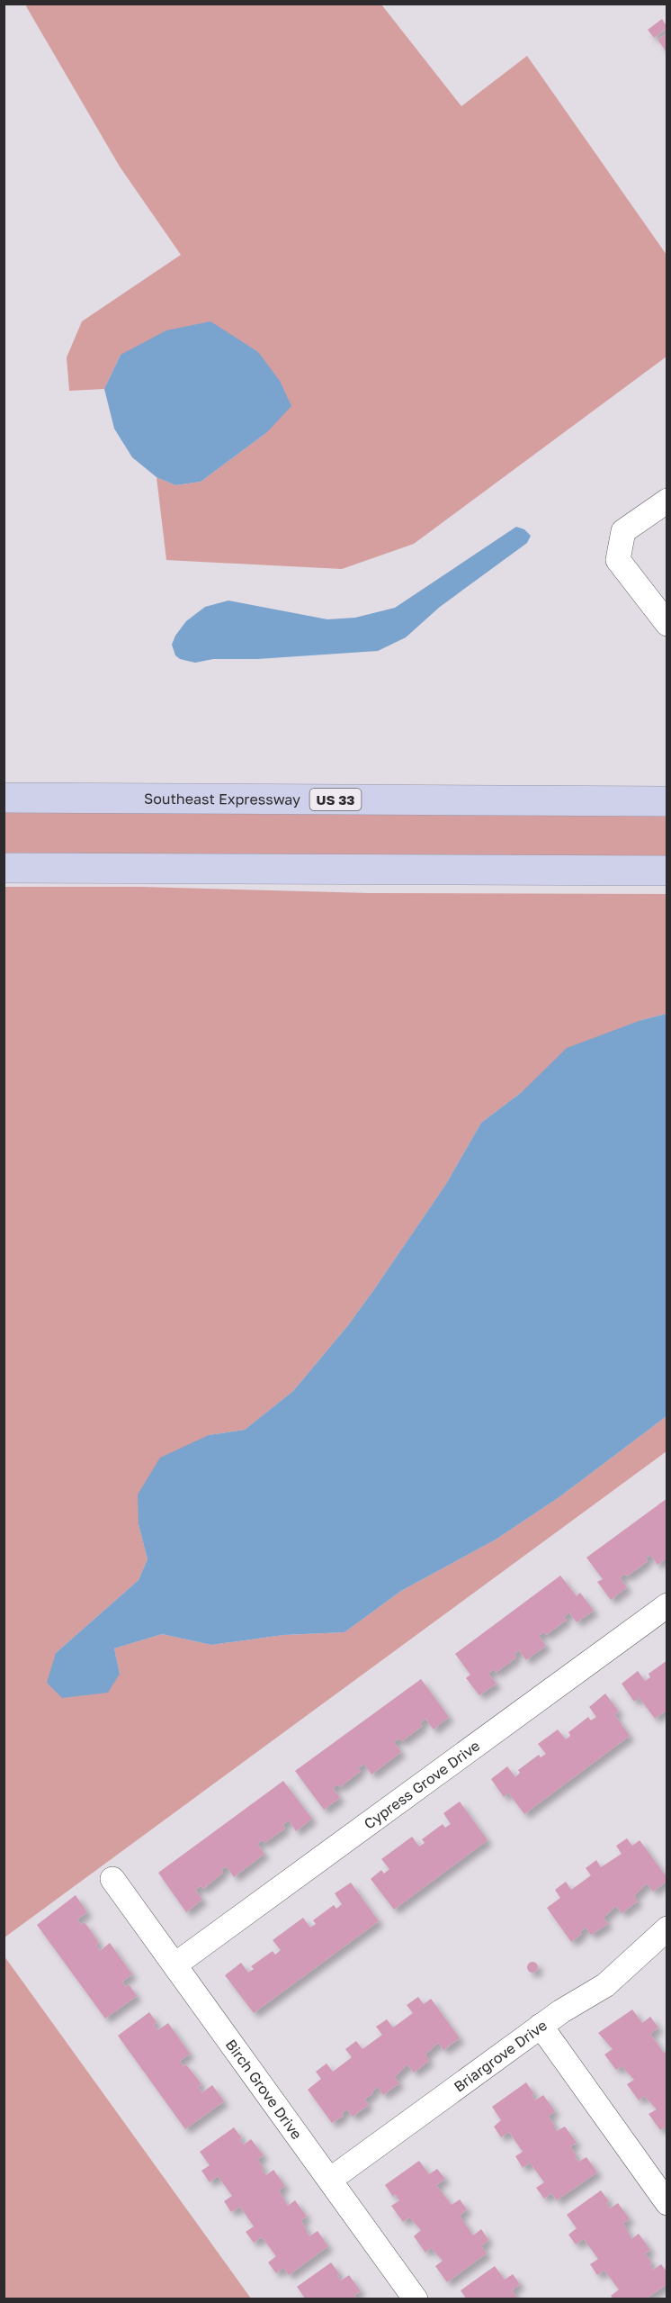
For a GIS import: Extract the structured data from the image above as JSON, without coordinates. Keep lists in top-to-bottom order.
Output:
{
  "streets": {
    "highway": ["Southeast Expressway", "US 33"],
    "street": ["Cypress Grove Drive", "Briargrove Drive", "Birch Grove Drive"]
  },
  "crossings": [
    ["Cypress Grove Drive", "Birch Grove Drive"],
    ["Briargrove Drive", "Birch Grove Drive"]
  ]
}
